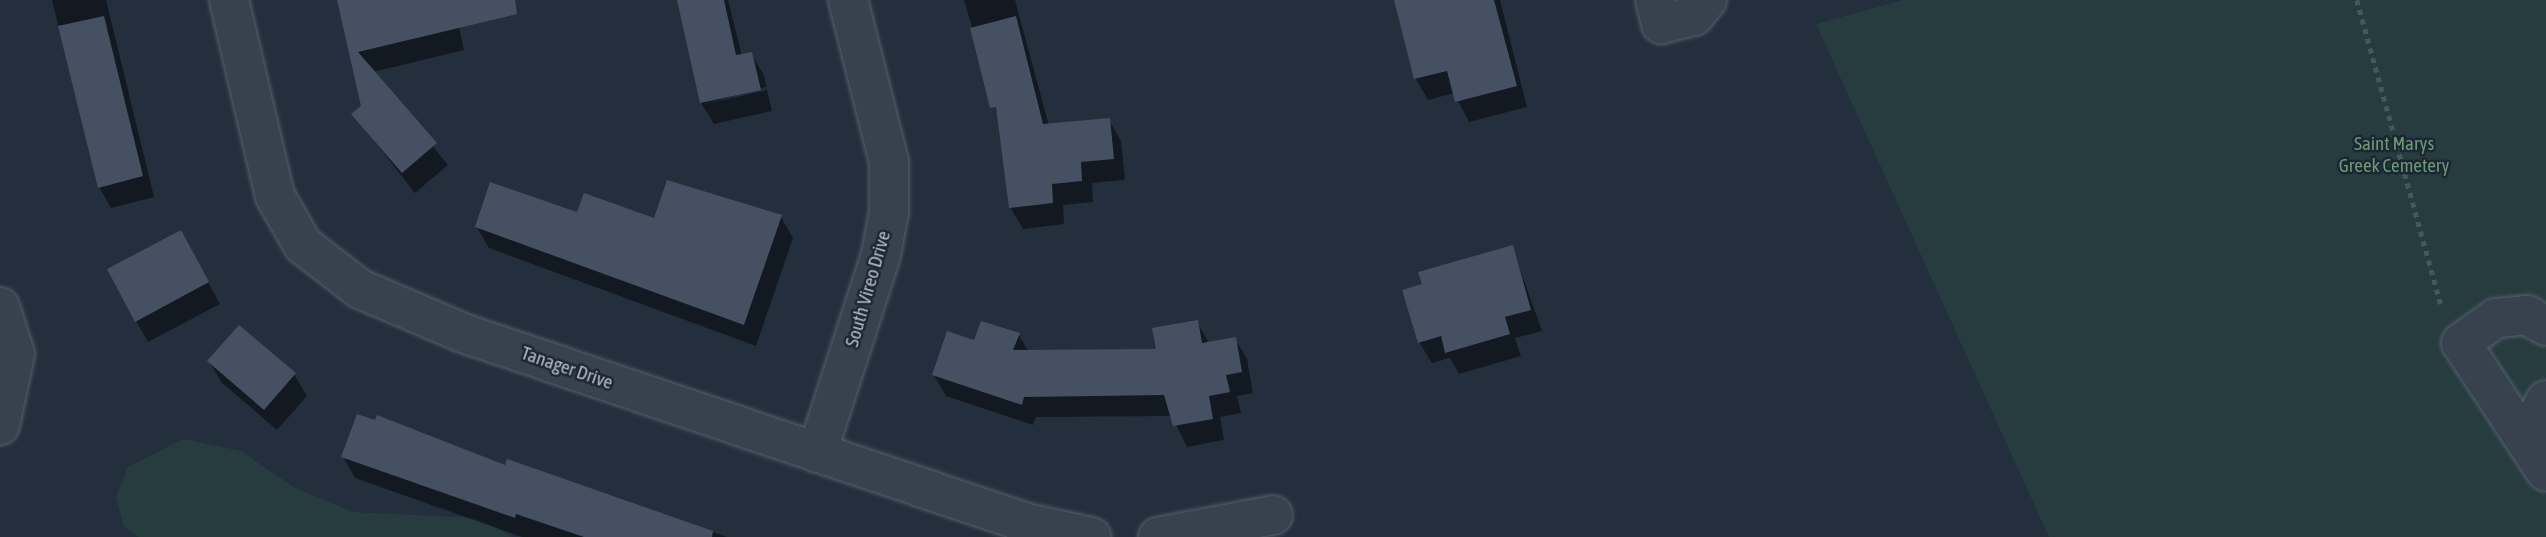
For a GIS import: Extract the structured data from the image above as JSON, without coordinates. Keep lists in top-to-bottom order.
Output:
{
  "streets": {
    "street": ["South Vireo Drive", "Tanager Drive"]
  },
  "crossings": [
    ["South Vireo Drive", "Tanager Drive"]
  ],
  "parks": ["Saint Marys Greek Cemetery"]
}
